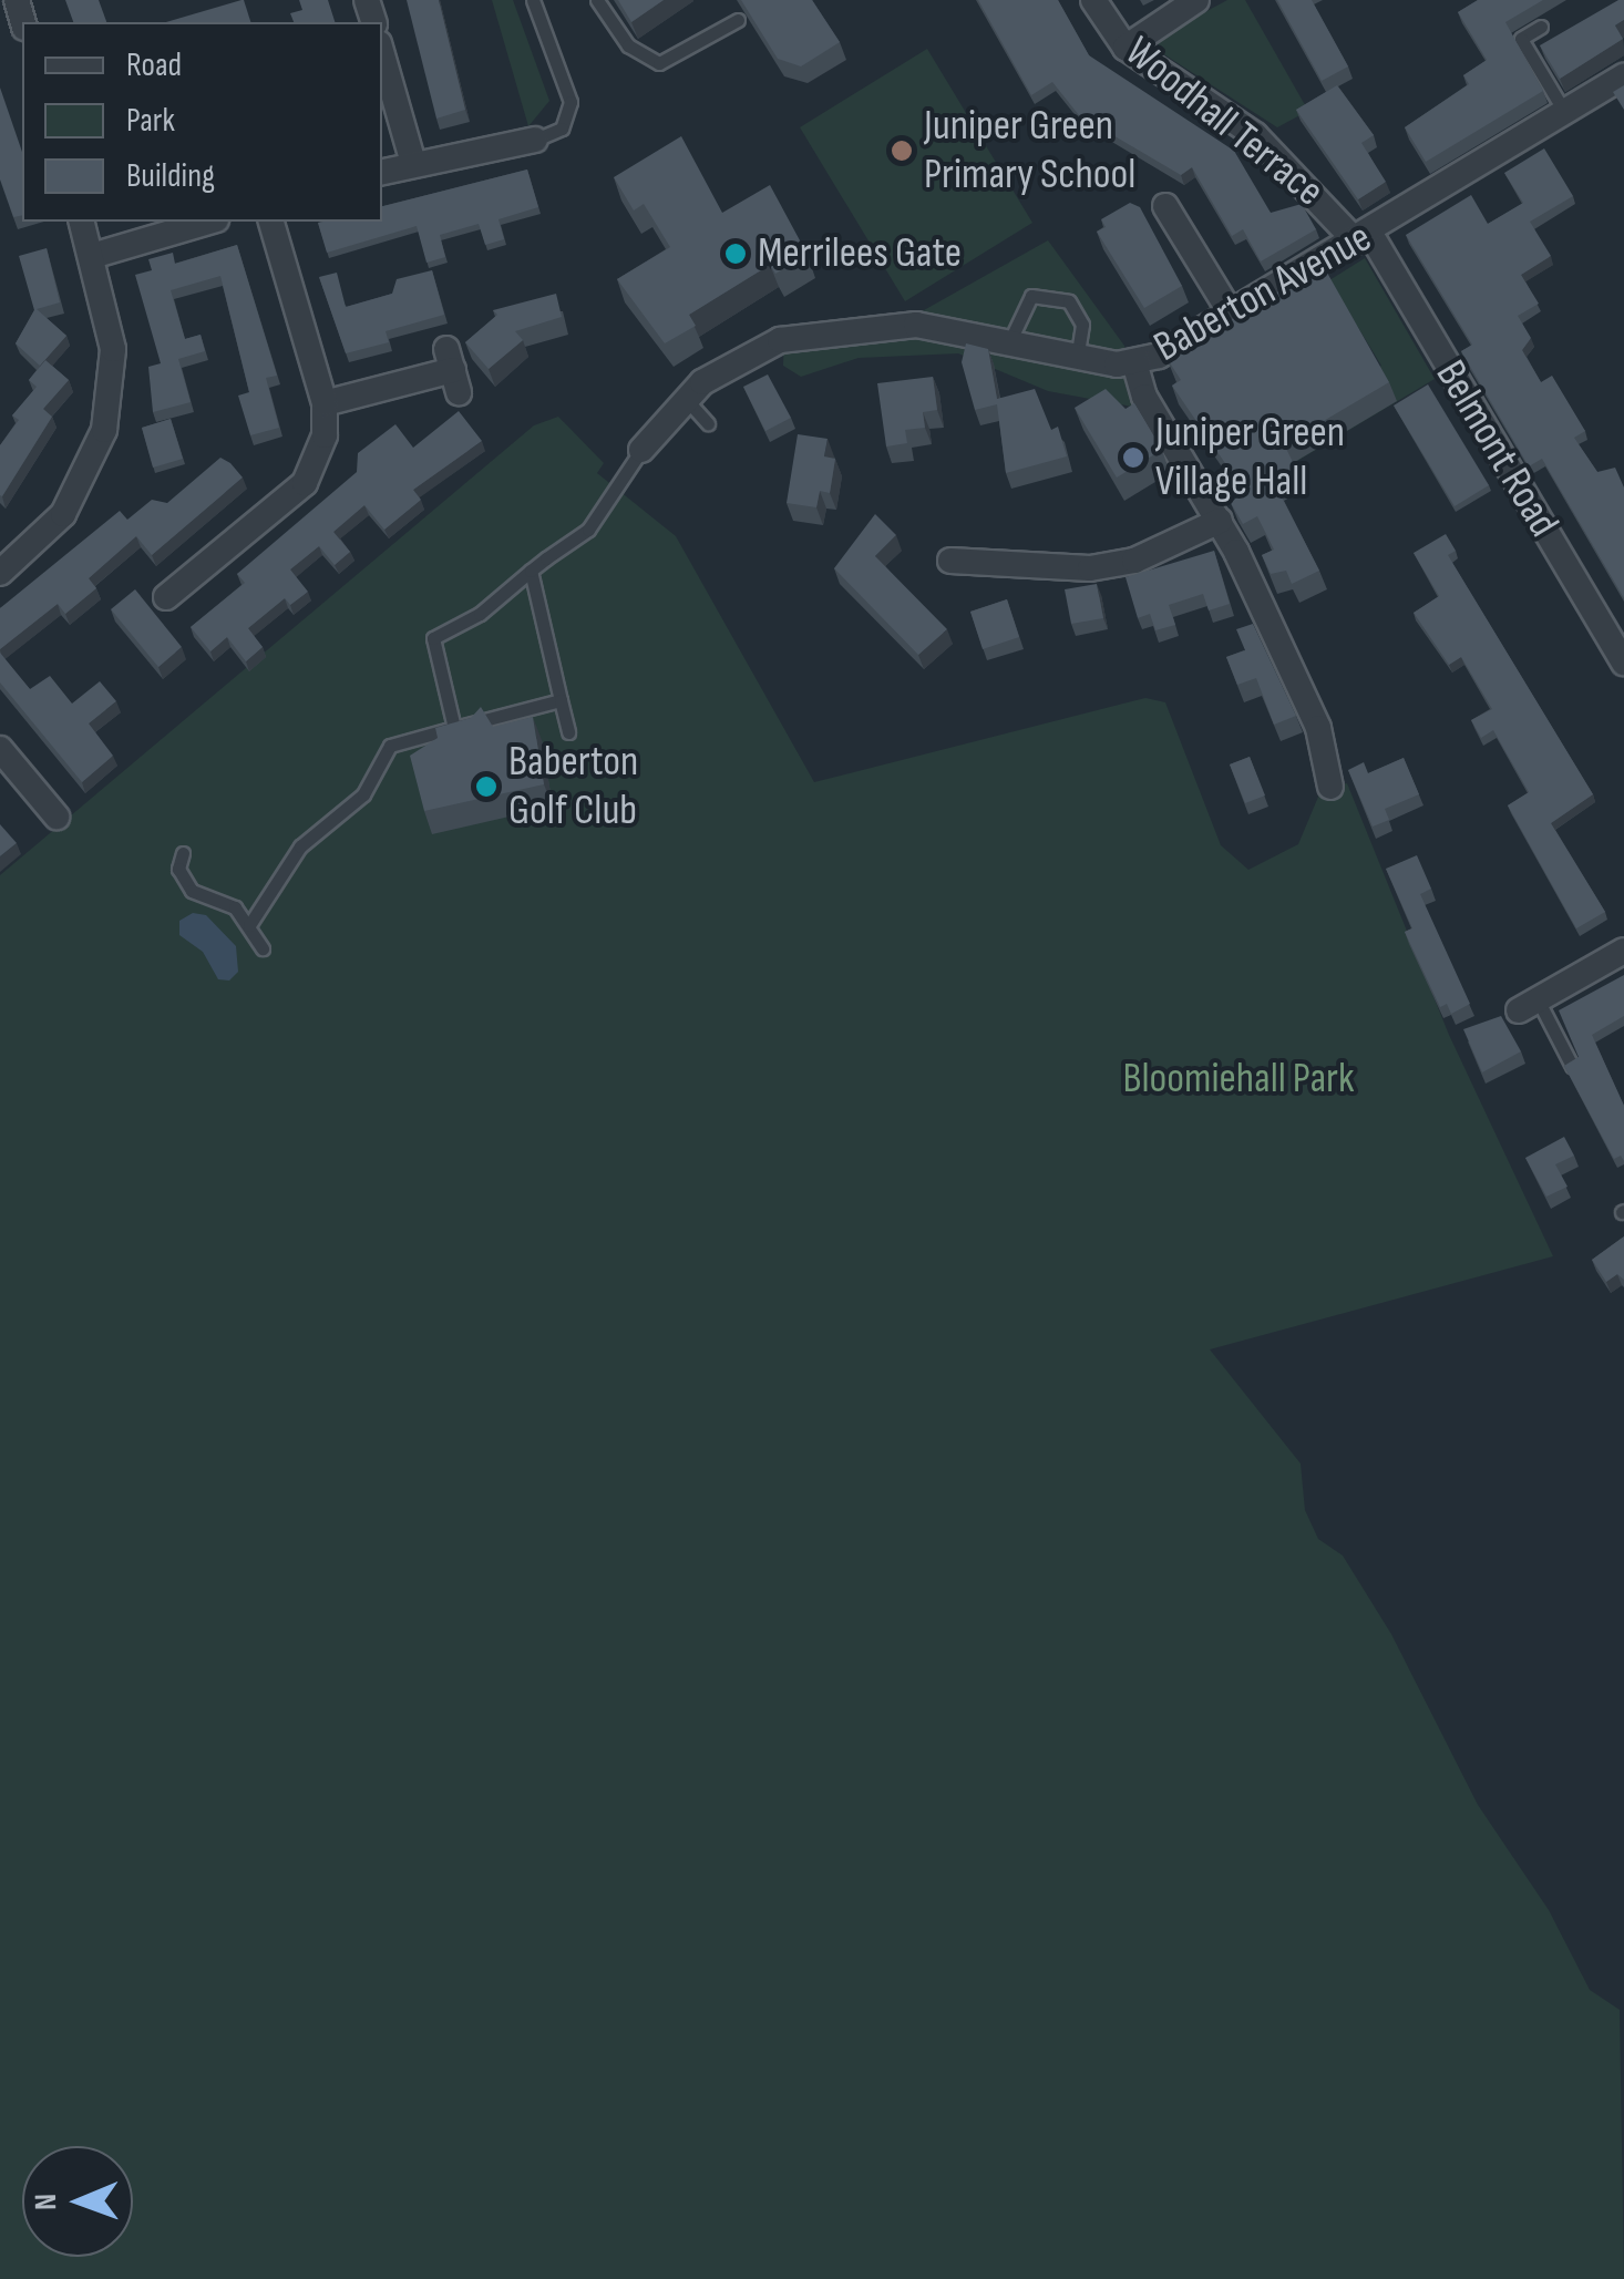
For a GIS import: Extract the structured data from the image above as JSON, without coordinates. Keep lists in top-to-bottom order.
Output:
{
  "streets": {
    "street": ["Woodhall Terrace", "Baberton Avenue", "Belmont Road"]
  },
  "crossings": [
    ["Woodhall Terrace", "Baberton Avenue"],
    ["Woodhall Terrace", "Belmont Road"],
    ["Baberton Avenue", "Belmont Road"]
  ],
  "parks": ["Bloomiehall Park"],
  "places": [
    "Juniper Green Primary School",
    "Merrilees Gate",
    "Juniper Green Village Hall",
    "Baberton Golf Club"
  ],
  "legend": ["Road", "Park", "Building"],
  "north": "left"
}
